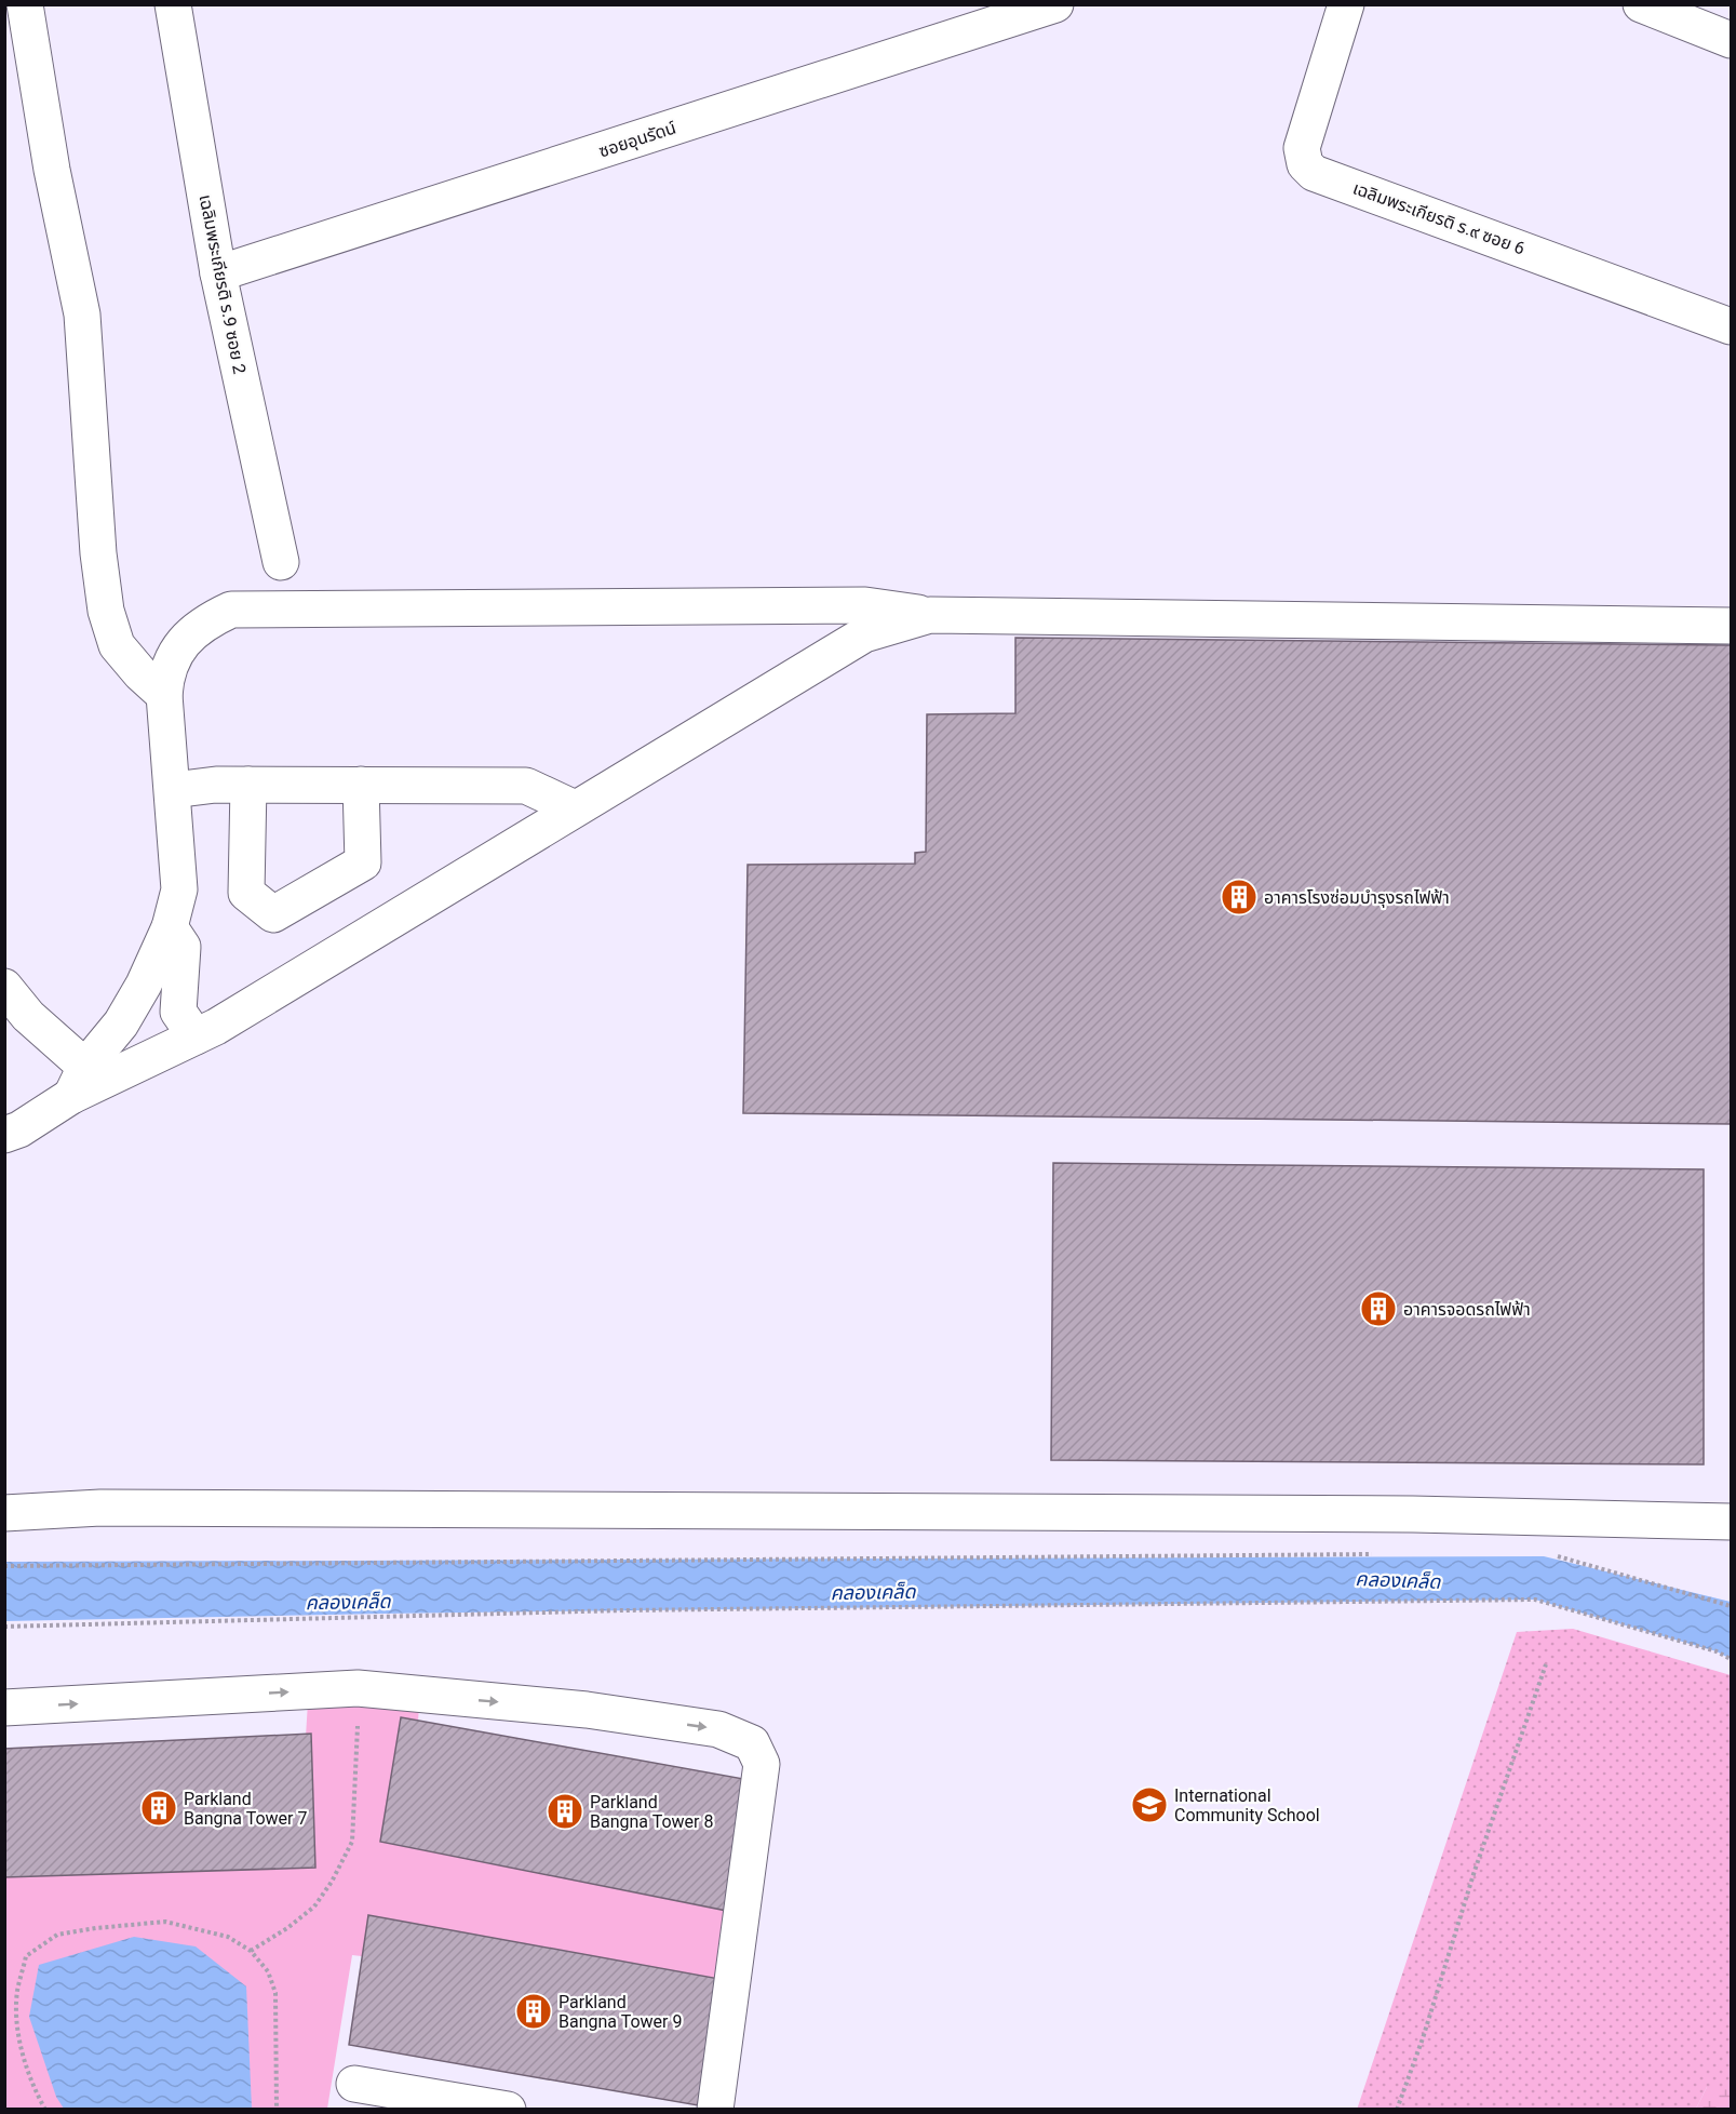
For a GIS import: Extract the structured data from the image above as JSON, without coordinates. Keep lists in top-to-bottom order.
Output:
{
  "streets": {
    "street": ["ซอยอุนรัดน์", "เฉลิมพระเกียรติ ร.๙ ซอย 6", "เฉลิมพระเกียรติ ร.9 ซอย 2"]
  },
  "crossings": [
    ["ซอยอุนรัดน์", "เฉลิมพระเกียรติ ร.9 ซอย 2"]
  ],
  "water": ["คลองเคล็ด"],
  "places": {
    "building": [
      "อาคารโรงซ่อมบำรุงรถไฟฟ้า",
      "อาคารจอดรถไฟฟ้า",
      "Parkland Bangna Tower 7",
      "Parkland Bangna Tower 8",
      "Parkland Bangna Tower 9"
    ],
    "school or university": ["International Community School"]
  }
}
